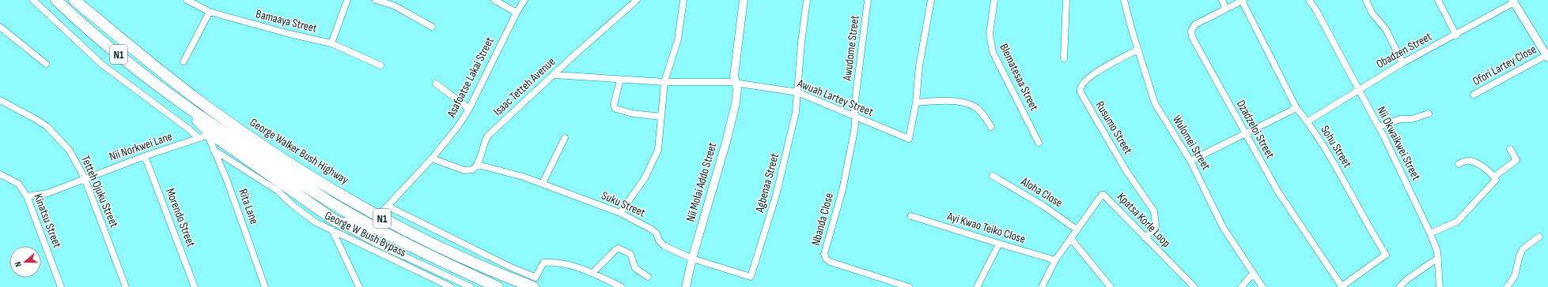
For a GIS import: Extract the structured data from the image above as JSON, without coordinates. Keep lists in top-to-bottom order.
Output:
{
  "streets": {
    "highway": ["N1", "George Walker Bush Highway"],
    "street": [
      "Bamaaya Street",
      "Awudome Street",
      "Obadzen Street",
      "Ofori Lartey Close",
      "Asafoatse Lakai Street",
      "Blematesaa Street",
      "Isaac Tetteh Avenue",
      "Awuah Lartey Street",
      "Rusumo Street",
      "Dzadzeloi Street",
      "Wulomei Street",
      "Nii Okwaikwei Street",
      "Nii Norkwei Lane",
      "Sohu Street",
      "Nii Molai Addo Street",
      "Agbenaa Street",
      "Tetteh Ojuku Street",
      "Aloha Close",
      "Suku Street",
      "Rita Lane",
      "Morendo Street",
      "Nbanda Close",
      "Kpatsa Korle Loop",
      "Kinatsu Street",
      "Ayi Kwao Teiko Close",
      "George W Bush Bypass"
    ]
  },
  "crossings": [
    ["Awudome Street", "Awuah Lartey Street"],
    ["Awudome Street", "Nbanda Close"],
    ["Obadzen Street", "Nii Okwaikwei Street"],
    ["Obadzen Street", "Sohu Street"],
    ["Asafoatse Lakai Street", "George Walker Bush Highway"],
    ["Isaac Tetteh Avenue", "Awuah Lartey Street"],
    ["Isaac Tetteh Avenue", "Suku Street"],
    ["Awuah Lartey Street", "Nii Molai Addo Street"],
    ["Awuah Lartey Street", "Agbenaa Street"],
    ["Awuah Lartey Street", "Nbanda Close"],
    ["Rusumo Street", "Wulomei Street"],
    ["Rusumo Street", "Kpatsa Korle Loop"],
    ["Dzadzeloi Street", "Sohu Street"],
    ["Nii Norkwei Lane", "Tetteh Ojuku Street"],
    ["Nii Norkwei Lane", "Rita Lane"],
    ["Nii Norkwei Lane", "Morendo Street"],
    ["Nii Norkwei Lane", "Kinatsu Street"],
    ["Nii Molai Addo Street", "Suku Street"],
    ["Agbenaa Street", "Suku Street"],
    ["Aloha Close", "Kpatsa Korle Loop"],
    ["Rita Lane", "George W Bush Bypass"],
    ["Kpatsa Korle Loop", "Ayi Kwao Teiko Close"]
  ],
  "north": "left"
}
